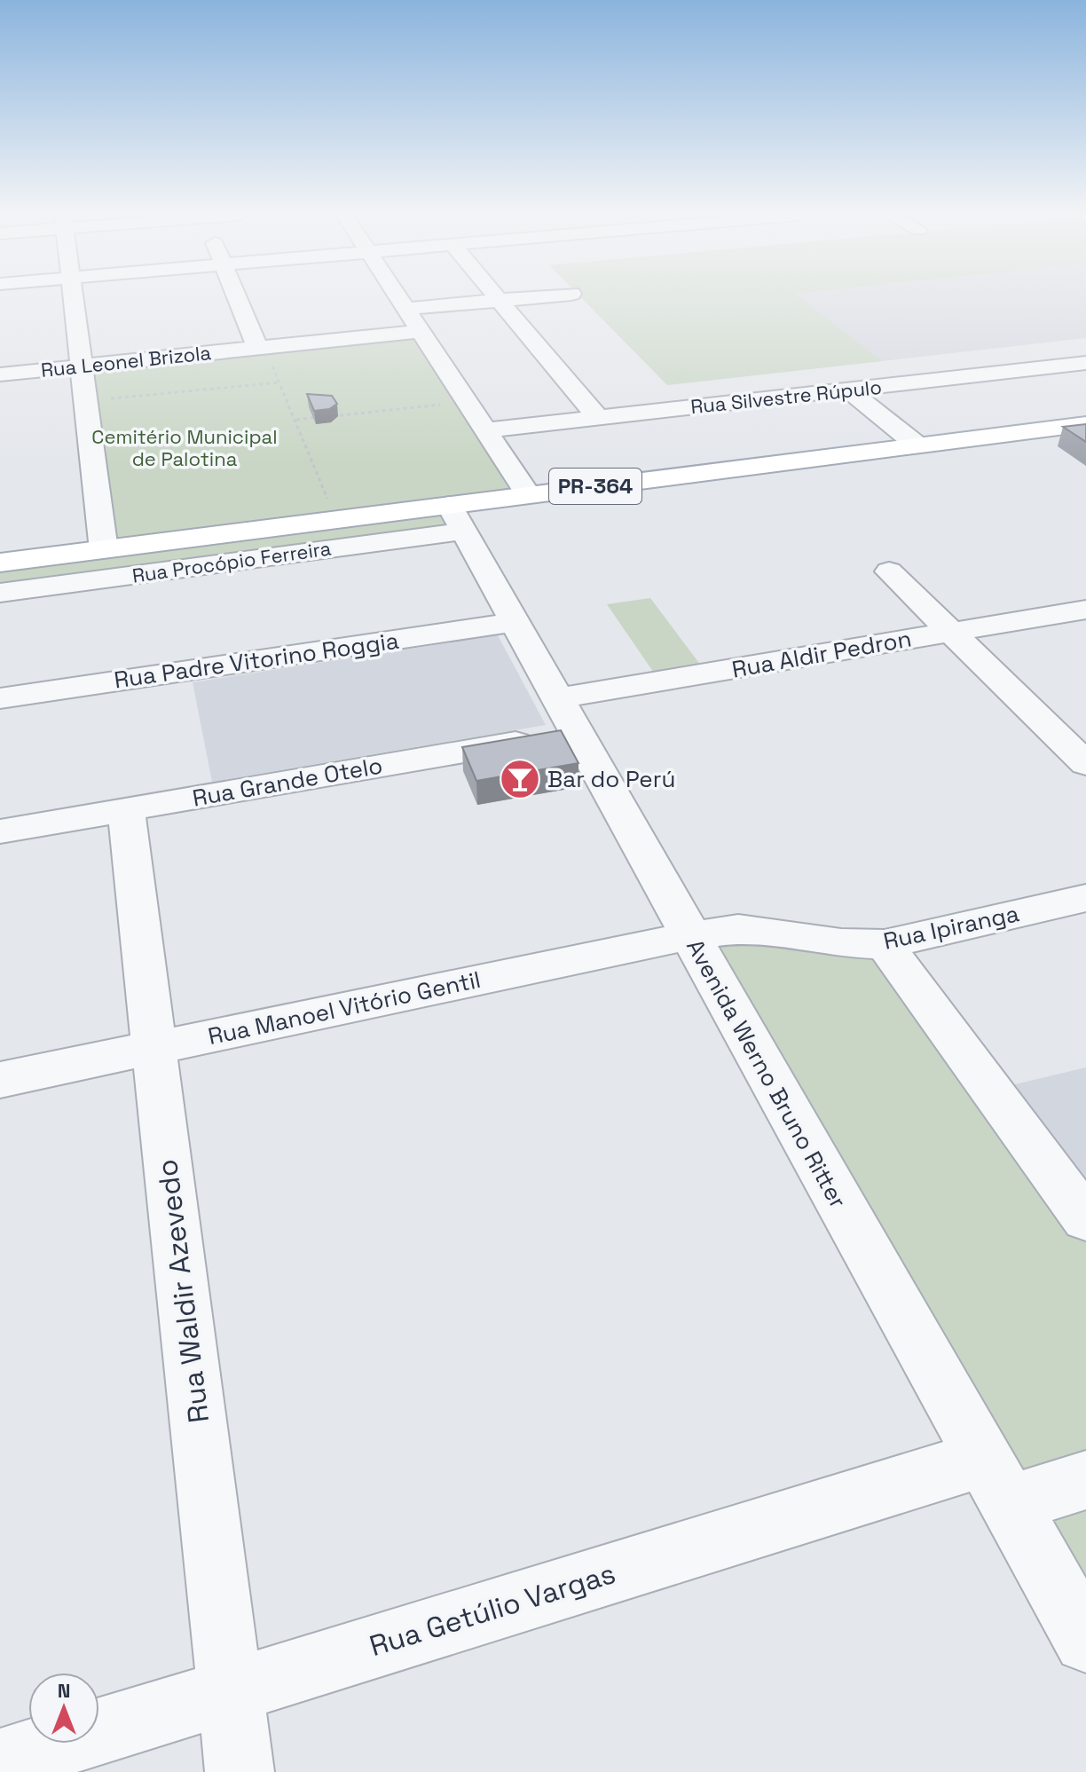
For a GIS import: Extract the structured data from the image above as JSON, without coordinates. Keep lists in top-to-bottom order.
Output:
{
  "streets": {
    "main road": ["PR-364"],
    "street": [
      "Rua Leonel Brizola",
      "Rua Silvestre Rúpulo",
      "Rua Procópio Ferreira",
      "Rua Aldir Pedron",
      "Rua Padre Vitorino Roggia",
      "Rua Grande Otelo",
      "Rua Ipiranga",
      "Rua Manoel Vitório Gentil",
      "Avenida Werno Bruno Ritter",
      "Rua Waldir Azevedo",
      "Rua Getúlio Vargas"
    ]
  },
  "crossings": [
    ["PR-364", "Rua Procópio Ferreira"],
    ["PR-364", "Avenida Werno Bruno Ritter"],
    ["Rua Procópio Ferreira", "Avenida Werno Bruno Ritter"],
    ["Rua Aldir Pedron", "Rua Grande Otelo"],
    ["Rua Aldir Pedron", "Avenida Werno Bruno Ritter"],
    ["Rua Padre Vitorino Roggia", "Avenida Werno Bruno Ritter"],
    ["Rua Grande Otelo", "Avenida Werno Bruno Ritter"],
    ["Rua Grande Otelo", "Rua Waldir Azevedo"],
    ["Rua Ipiranga", "Rua Manoel Vitório Gentil"],
    ["Rua Ipiranga", "Avenida Werno Bruno Ritter"],
    ["Rua Manoel Vitório Gentil", "Avenida Werno Bruno Ritter"],
    ["Rua Manoel Vitório Gentil", "Rua Waldir Azevedo"],
    ["Avenida Werno Bruno Ritter", "Rua Getúlio Vargas"],
    ["Rua Waldir Azevedo", "Rua Getúlio Vargas"]
  ],
  "parks": ["Cemitério Municipal de Palotina"],
  "places": {
    "bar": ["Bar do Perú"]
  },
  "north": "top"
}
